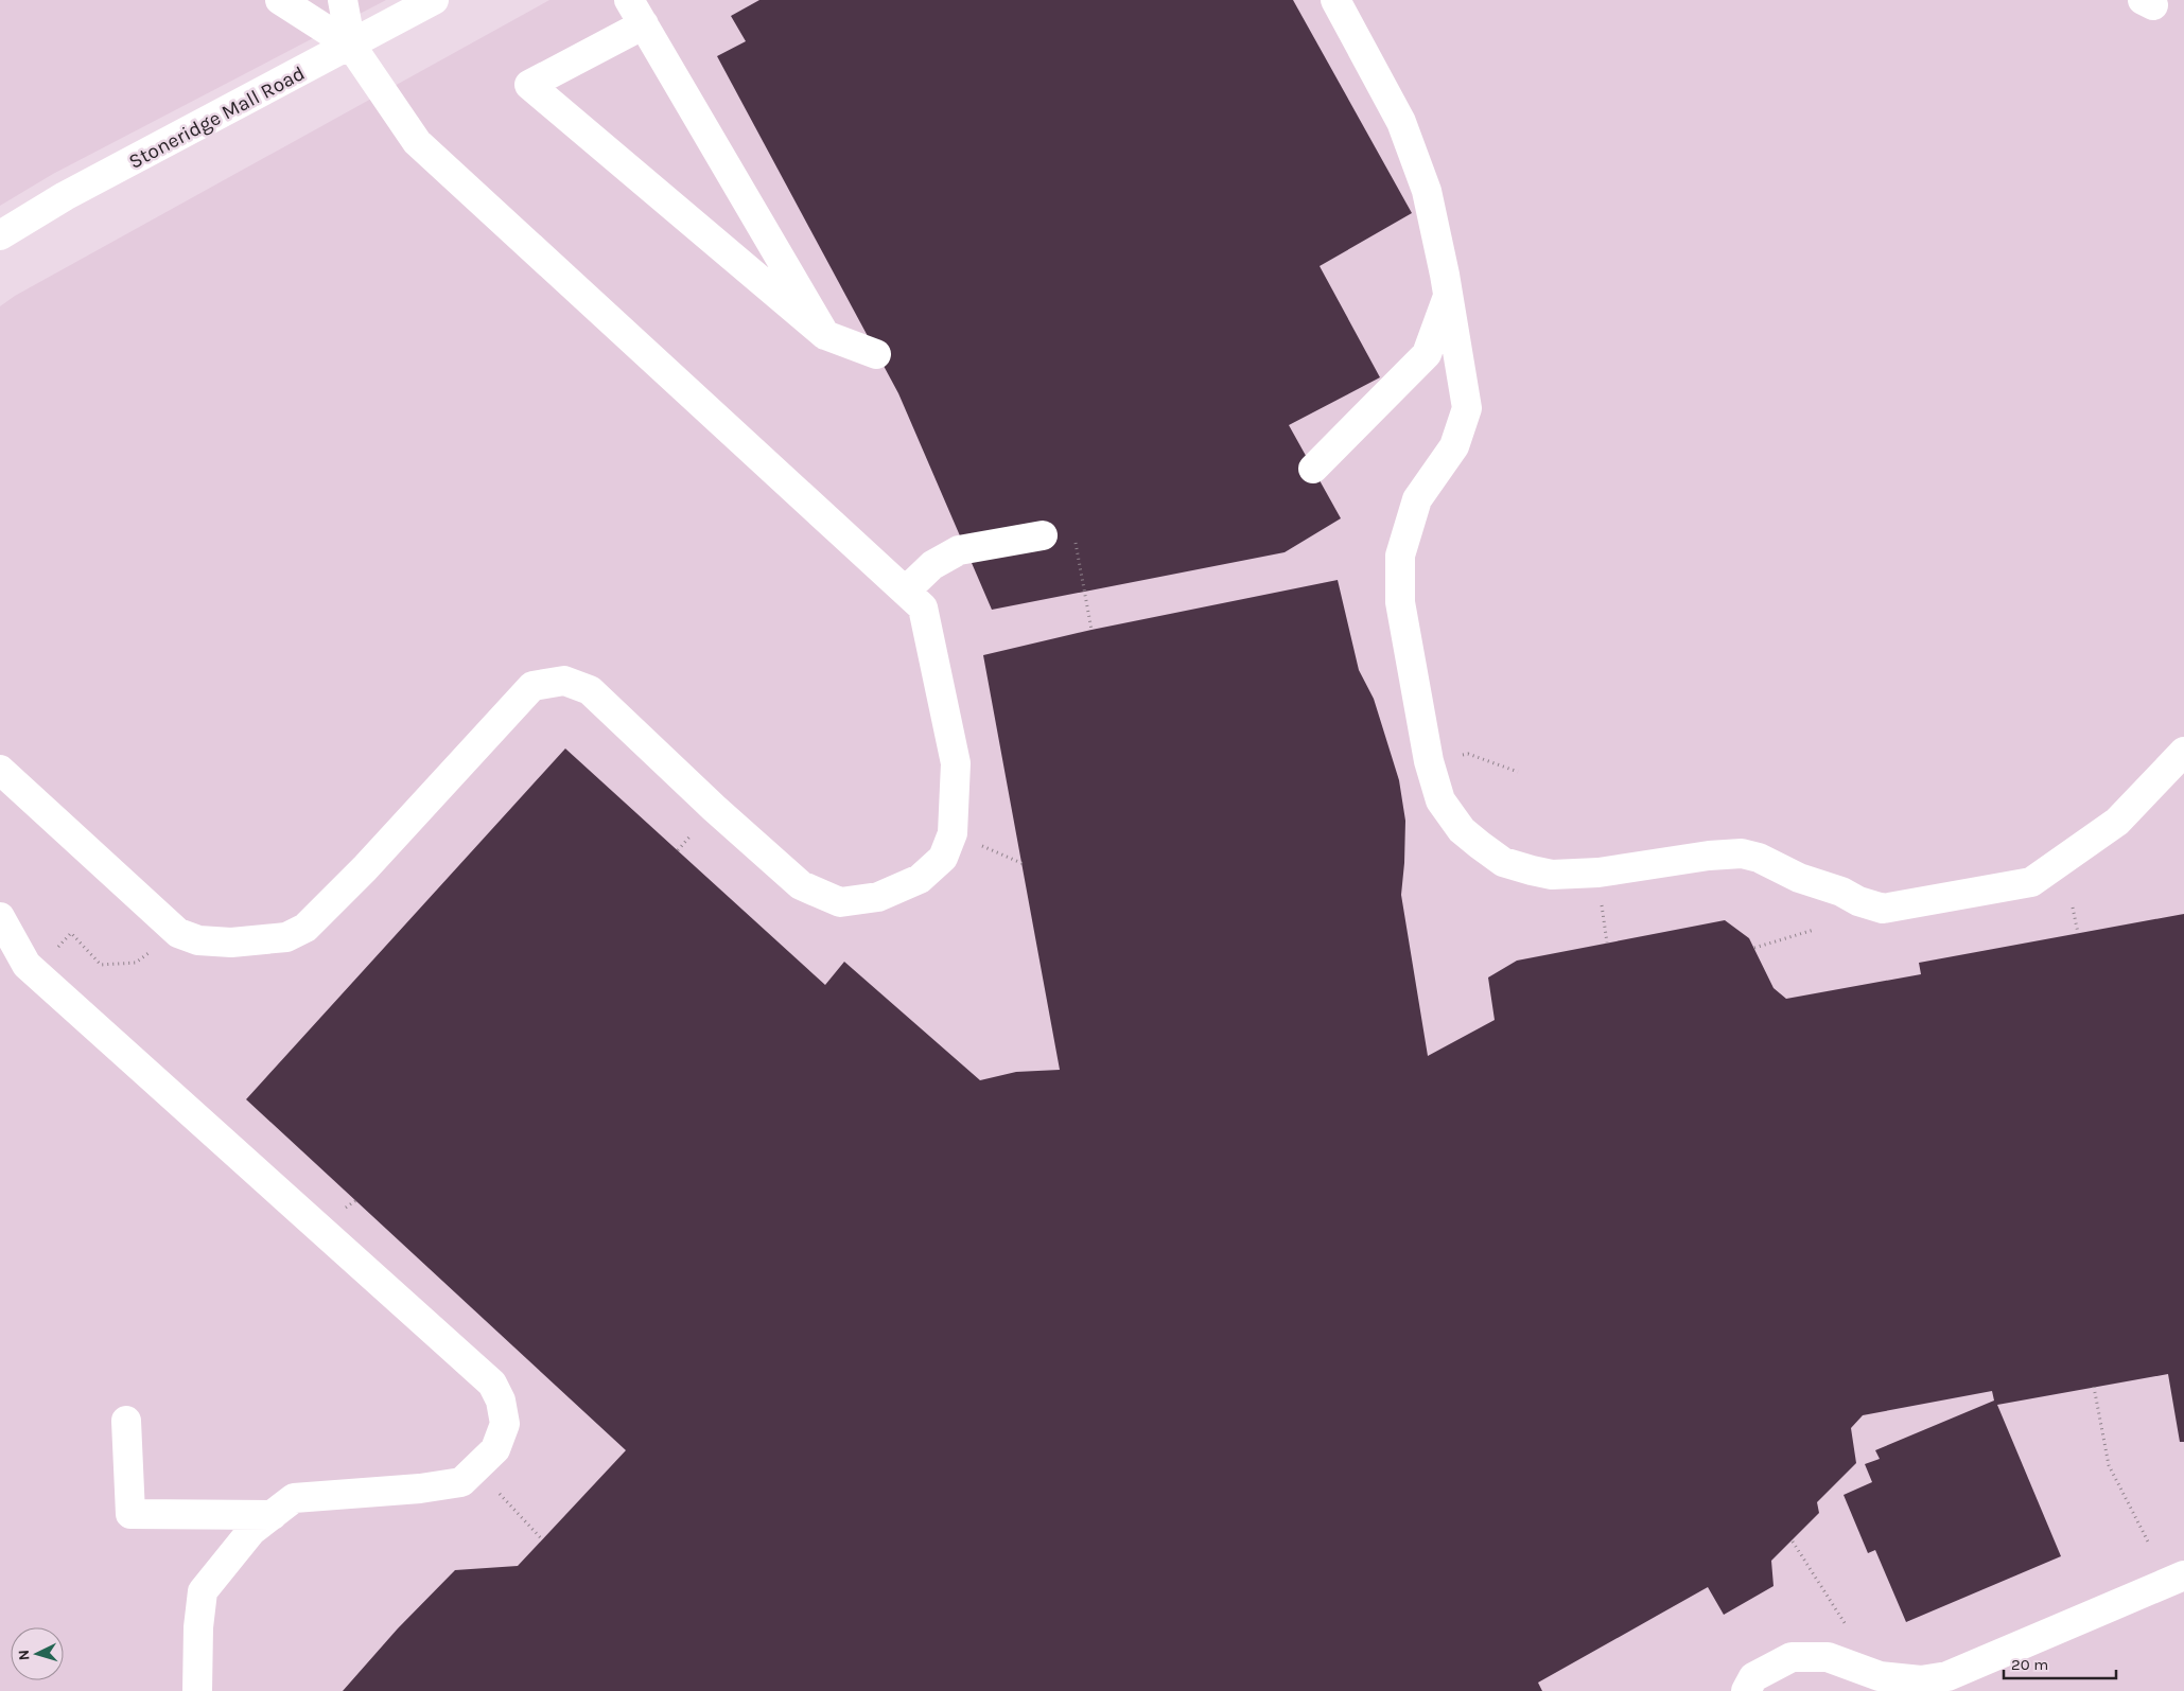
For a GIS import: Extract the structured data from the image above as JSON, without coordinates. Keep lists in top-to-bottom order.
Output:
{
  "streets": {
    "street": ["Stoneridge Mall Road"]
  },
  "scale_bar": "20 m",
  "north": "left"
}
